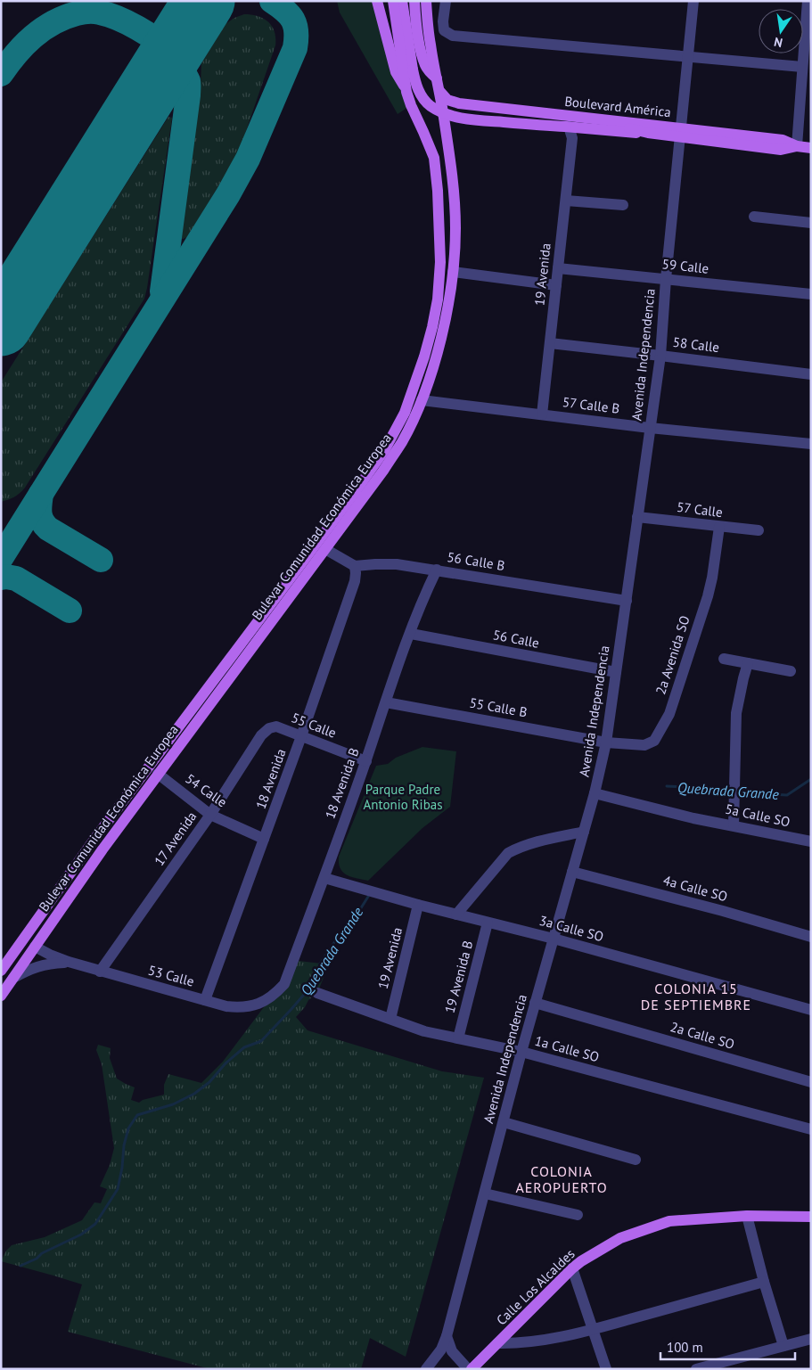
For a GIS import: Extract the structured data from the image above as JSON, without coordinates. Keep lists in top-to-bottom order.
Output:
{
  "streets": {
    "main road": ["Boulevard América", "Bulevar Comunidad Económica Europea", "Calle Los Alcaldes"],
    "street": [
      "59 Calle",
      "19 Avenida",
      "58 Calle",
      "Avenida Independencia",
      "57 Calle B",
      "57 Calle",
      "56 Calle B",
      "56 Calle",
      "2a Avenida SO",
      "55 Calle B",
      "55 Calle",
      "18 Avenida",
      "18 Avenida B",
      "54 Calle",
      "5a Calle SO",
      "17 Avenida",
      "4a Calle SO",
      "3a Calle SO",
      "53 Calle",
      "19 Avenida B",
      "2a Calle SO",
      "1a Calle SO"
    ]
  },
  "crossings": [
    ["Boulevard América", "Avenida Independencia"],
    ["Boulevard América", "Bulevar Comunidad Económica Europea"],
    ["59 Calle", "19 Avenida"],
    ["59 Calle", "Avenida Independencia"],
    ["19 Avenida", "58 Calle"],
    ["19 Avenida", "57 Calle B"],
    ["19 Avenida", "3a Calle SO"],
    ["19 Avenida", "1a Calle SO"],
    ["58 Calle", "Avenida Independencia"],
    ["Avenida Independencia", "57 Calle B"],
    ["Avenida Independencia", "57 Calle"],
    ["Avenida Independencia", "56 Calle B"],
    ["Avenida Independencia", "56 Calle"],
    ["Avenida Independencia", "2a Avenida SO"],
    ["Avenida Independencia", "55 Calle B"],
    ["Avenida Independencia", "5a Calle SO"],
    ["Avenida Independencia", "4a Calle SO"],
    ["Avenida Independencia", "3a Calle SO"],
    ["Avenida Independencia", "2a Calle SO"],
    ["Avenida Independencia", "1a Calle SO"],
    ["57 Calle B", "Bulevar Comunidad Económica Europea"],
    ["57 Calle", "2a Avenida SO"],
    ["Bulevar Comunidad Económica Europea", "54 Calle"],
    ["Bulevar Comunidad Económica Europea", "53 Calle"],
    ["56 Calle B", "18 Avenida"],
    ["56 Calle B", "18 Avenida B"],
    ["56 Calle", "18 Avenida B"],
    ["2a Avenida SO", "55 Calle B"],
    ["55 Calle B", "18 Avenida B"],
    ["55 Calle", "18 Avenida"],
    ["55 Calle", "18 Avenida B"],
    ["55 Calle", "17 Avenida"],
    ["18 Avenida", "54 Calle"],
    ["18 Avenida", "53 Calle"],
    ["18 Avenida B", "3a Calle SO"],
    ["18 Avenida B", "53 Calle"],
    ["54 Calle", "17 Avenida"],
    ["17 Avenida", "53 Calle"],
    ["3a Calle SO", "19 Avenida B"],
    ["19 Avenida B", "1a Calle SO"]
  ],
  "districts": ["COLONIA 15 DE SEPTIEMBRE", "COLONIA AEROPUERTO"],
  "water": ["Quebrada Grande"],
  "parks": ["Parque Padre Antonio Ribas"],
  "scale_bar": "100 m",
  "north": "bottom"
}
